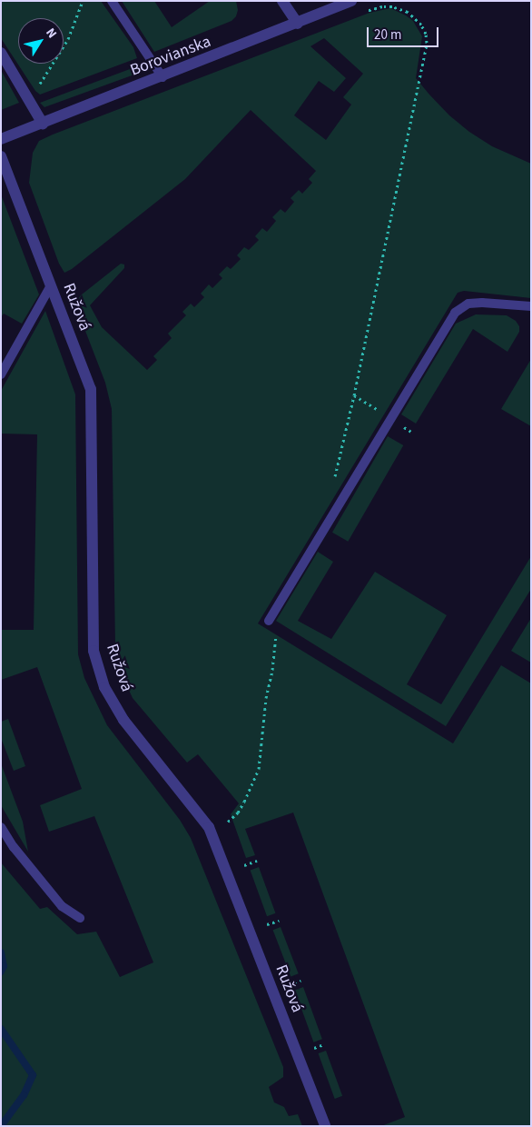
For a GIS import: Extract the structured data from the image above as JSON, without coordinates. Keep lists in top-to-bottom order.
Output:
{
  "streets": {
    "street": ["Borovianska", "Ružová"]
  },
  "scale_bar": "20 m",
  "north": "top right"
}
